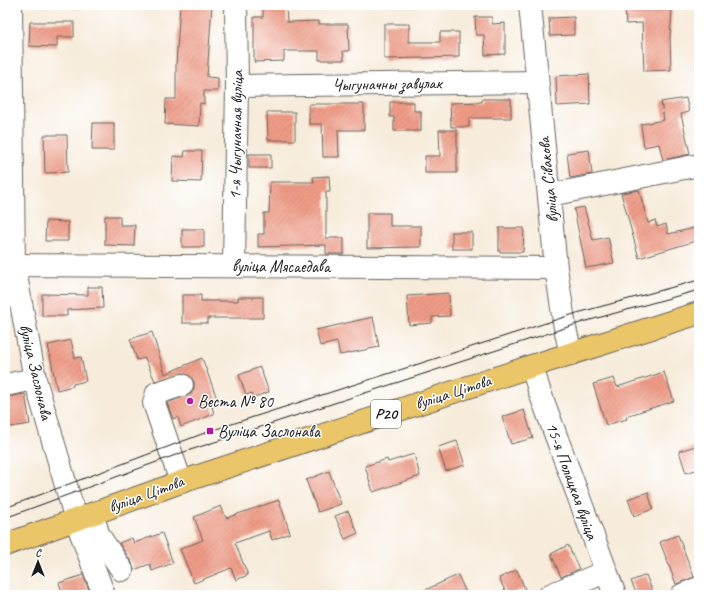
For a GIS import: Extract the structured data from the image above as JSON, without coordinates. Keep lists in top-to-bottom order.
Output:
{
  "streets": {
    "main road": ["вуліца Цітова", "Р20"],
    "street": [
      "Чыгуначны завулак",
      "1-я Чыгуначная вуліца",
      "вуліца Сівакова",
      "вуліца Мясаедава",
      "вуліца Заслонава",
      "15-я Полацкая вуліца"
    ]
  },
  "crossings": [
    ["Чыгуначны завулак", "1-я Чыгуначная вуліца"],
    ["Чыгуначны завулак", "вуліца Сівакова"],
    ["1-я Чыгуначная вуліца", "вуліца Мясаедава"],
    ["вуліца Сівакова", "вуліца Мясаедава"],
    ["вуліца Сівакова", "вуліца Цітова"],
    ["вуліца Мясаедава", "вуліца Заслонава"],
    ["вуліца Заслонава", "вуліца Цітова"],
    ["вуліца Цітова", "15-я Полацкая вуліца"]
  ],
  "places": {
    "other": ["Веста № 80"],
    "transit": ["Вуліца Заслонава"]
  },
  "north": "top"
}
